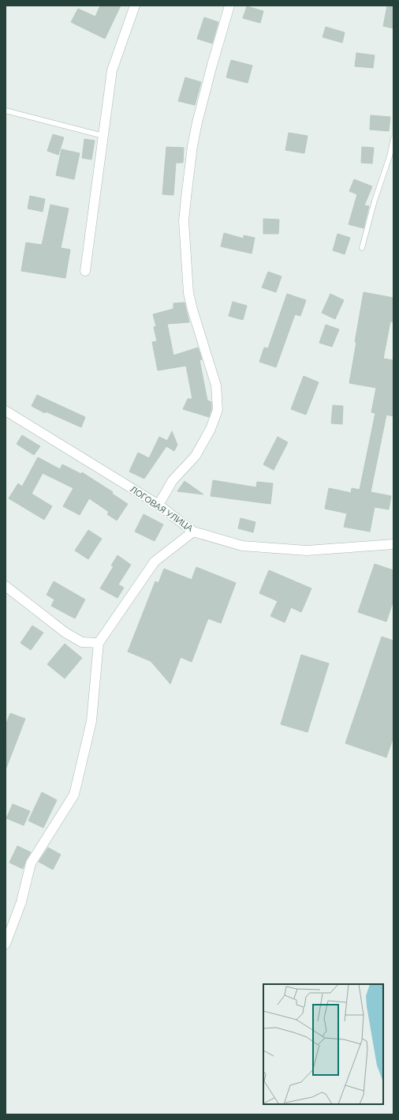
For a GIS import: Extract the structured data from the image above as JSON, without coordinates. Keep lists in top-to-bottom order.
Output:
{
  "streets": {
    "street": ["ЛОГОВАЯ УЛИЦА"]
  }
}
